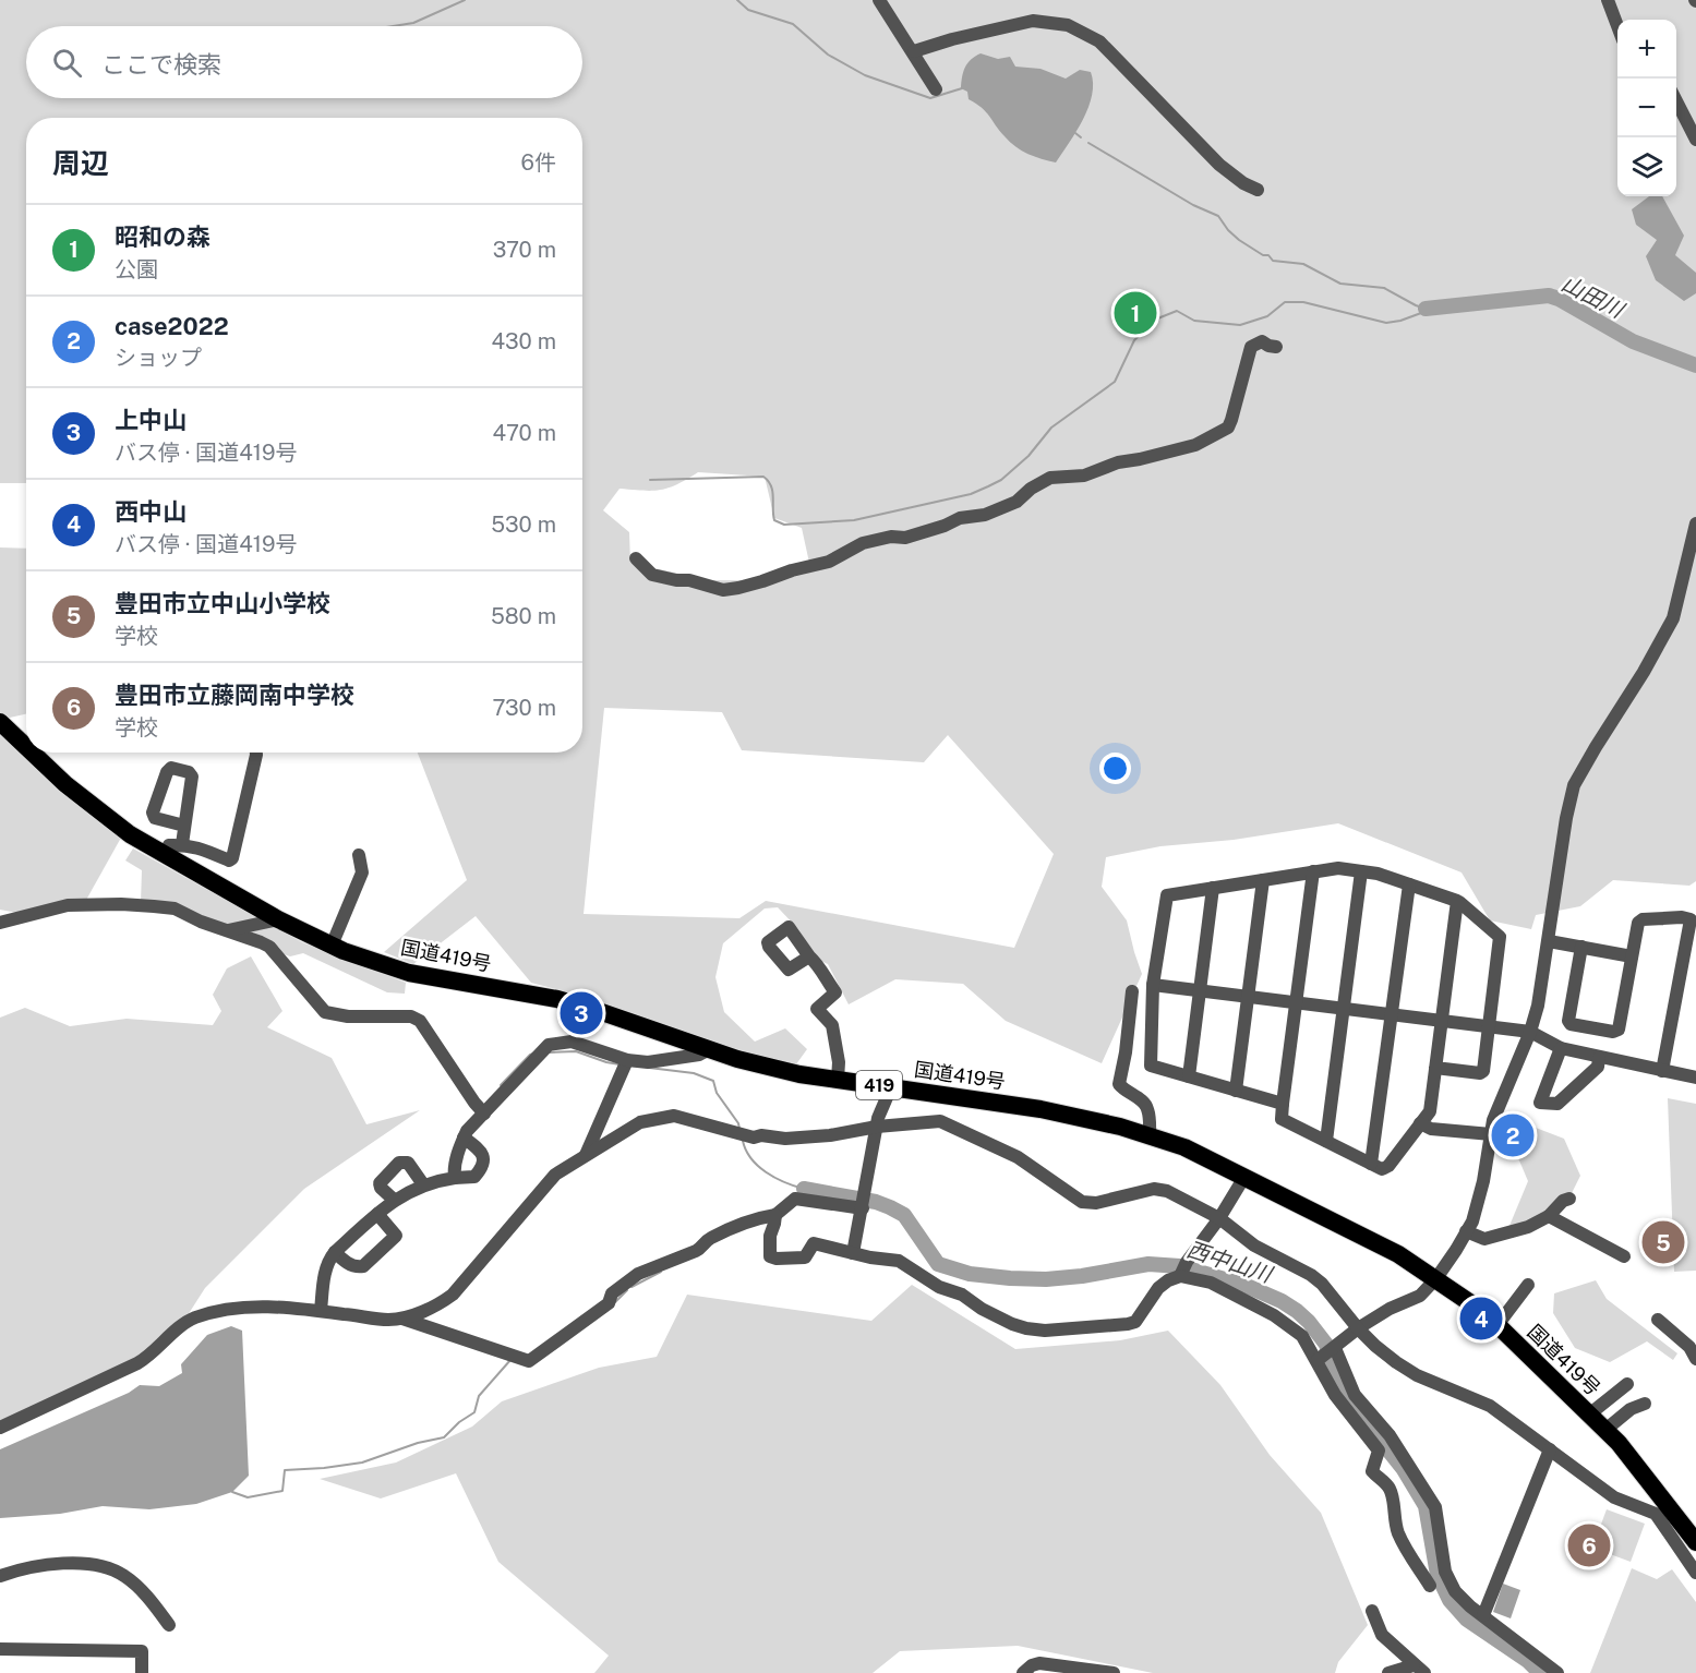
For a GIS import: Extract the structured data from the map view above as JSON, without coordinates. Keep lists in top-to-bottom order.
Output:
{
  "streets": {
    "highway": ["国道419号", "419"]
  },
  "water": ["山田川", "西中山川"],
  "page": {
    "map_buttons": ["+", "−"],
    "search": "ここで検索",
    "heading": ["周辺", "6件"],
    "list": [
      {
        "mark": "1",
        "name": "昭和の森",
        "note": "公園",
        "value": "370 m"
      },
      {
        "mark": "2",
        "name": "case2022",
        "note": "ショップ",
        "value": "430 m"
      },
      {
        "mark": "3",
        "name": "上中山",
        "note": "バス停 · 国道419号",
        "value": "470 m"
      },
      {
        "mark": "4",
        "name": "西中山",
        "note": "バス停 · 国道419号",
        "value": "530 m"
      },
      {
        "mark": "5",
        "name": "豊田市立中山小学校",
        "note": "学校",
        "value": "580 m"
      },
      {
        "mark": "6",
        "name": "豊田市立藤岡南中学校",
        "note": "学校",
        "value": "730 m"
      }
    ],
    "pins": [
      "1",
      "3",
      "2",
      "5",
      "4",
      "6"
    ]
  }
}
